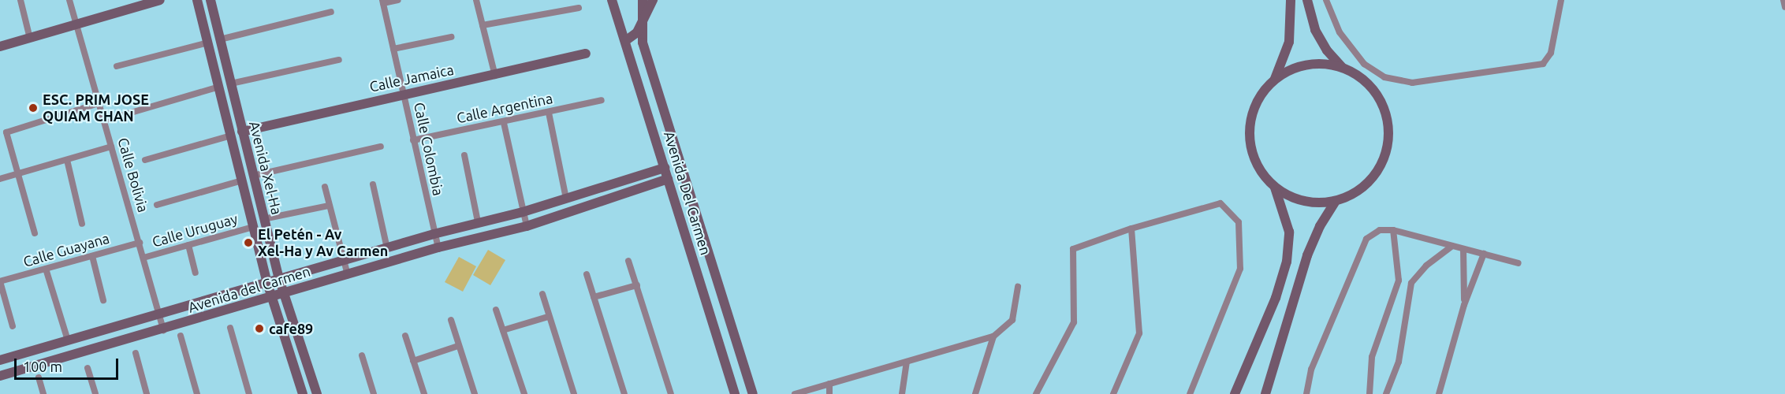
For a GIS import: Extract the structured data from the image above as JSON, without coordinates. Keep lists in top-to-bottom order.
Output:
{
  "streets": {
    "street": [
      "Calle Jamaica",
      "Calle Argentina",
      "Calle Colombia",
      "Avenida Xel-Ha",
      "Calle Bolivia",
      "Avenida Del Carmen",
      "Calle Uruguay",
      "Calle Guayana",
      "Avenida del Carmen"
    ]
  },
  "crossings": [
    ["Calle Jamaica", "Calle Colombia"],
    ["Calle Jamaica", "Avenida Xel-Ha"],
    ["Calle Argentina", "Calle Colombia"],
    ["Calle Colombia", "Avenida del Carmen"],
    ["Avenida Xel-Ha", "Calle Uruguay"],
    ["Avenida Xel-Ha", "Avenida del Carmen"],
    ["Calle Bolivia", "Calle Uruguay"],
    ["Calle Bolivia", "Calle Guayana"],
    ["Calle Bolivia", "Avenida del Carmen"],
    ["Avenida Del Carmen", "Avenida del Carmen"]
  ],
  "places": ["ESC. PRIM JOSE QUIAM CHAN", "El Petén - Av Xel-Ha y Av Carmen", "cafe89"],
  "scale_bar": "100 m"
}
